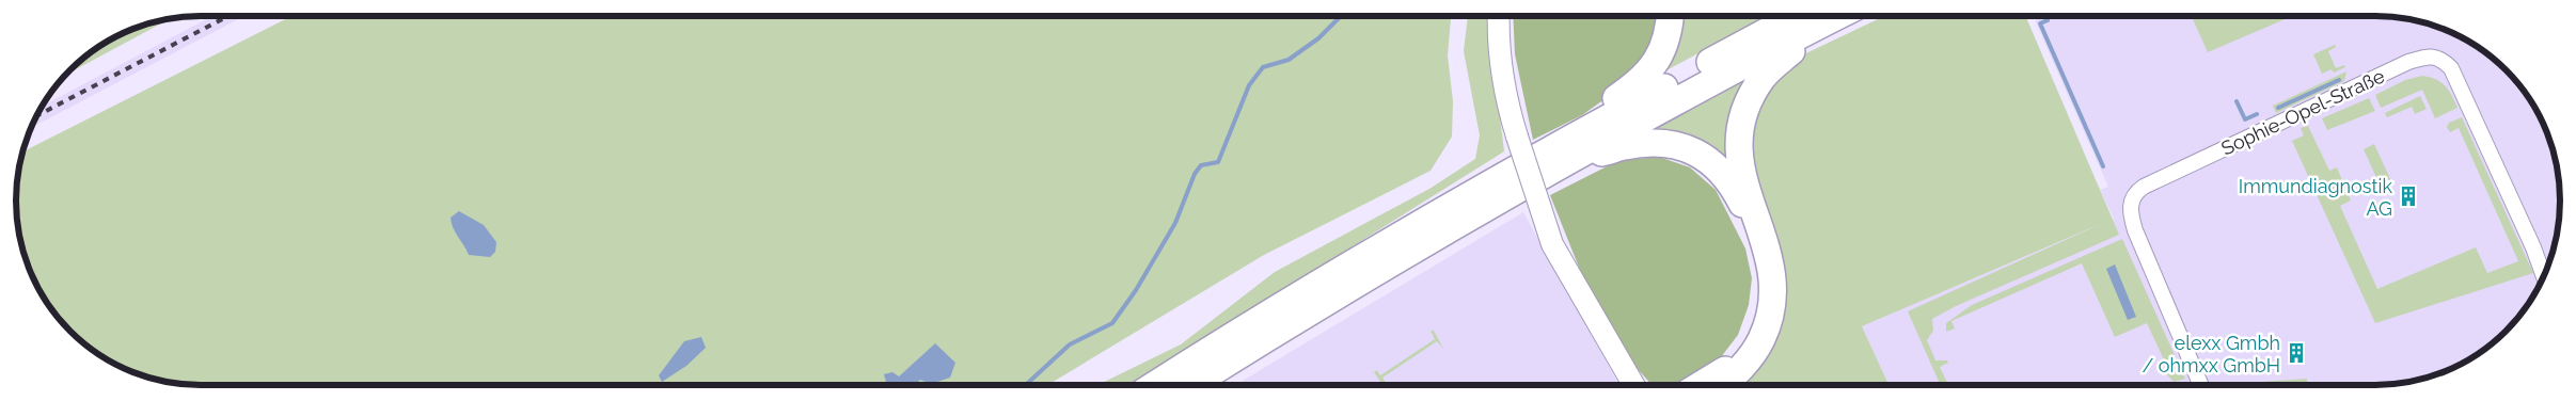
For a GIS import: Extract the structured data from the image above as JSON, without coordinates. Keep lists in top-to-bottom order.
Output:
{
  "streets": {
    "street": ["Sophie-Opel-Straße"]
  },
  "places": {
    "building": ["Immundiagnostik AG", "elexx Gmbh / ohmxx GmbH"]
  }
}
